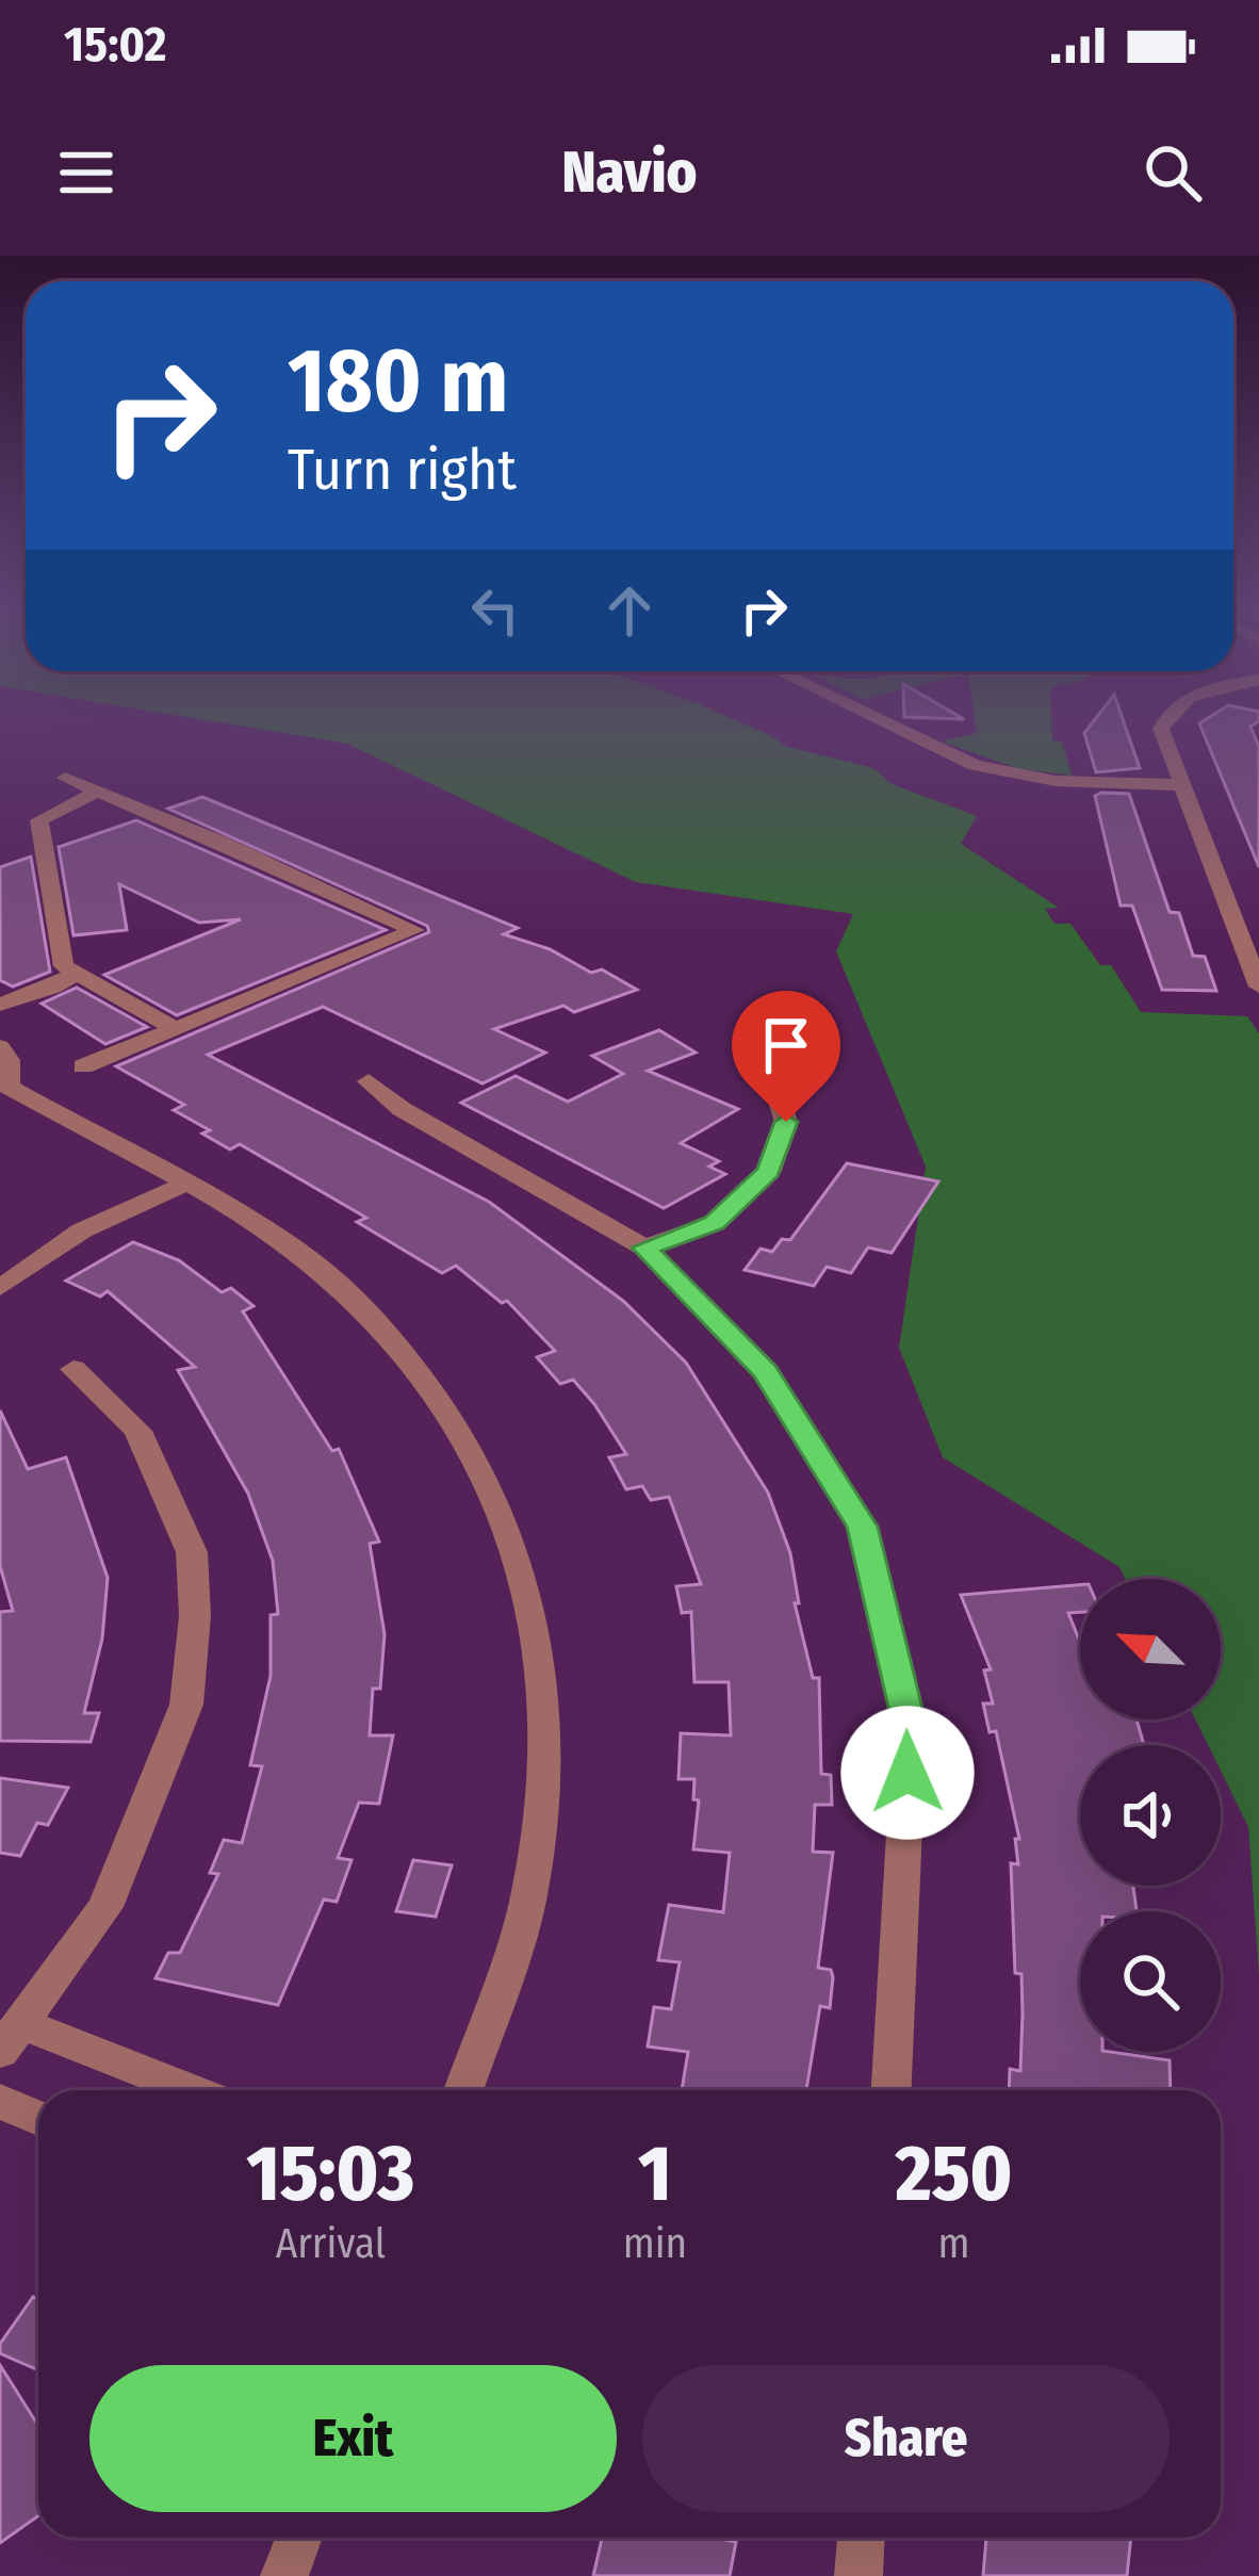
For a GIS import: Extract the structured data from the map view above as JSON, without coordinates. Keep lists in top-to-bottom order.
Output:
{
  "north": "top left",
  "page": {
    "status": "15:02",
    "header": "Navio",
    "turn": ["180 m", "Turn right"],
    "eta": [
      "15:03",
      "Arrival",
      "1",
      "min",
      "250",
      "m"
    ],
    "buttons": ["Exit", "Share"]
  }
}
